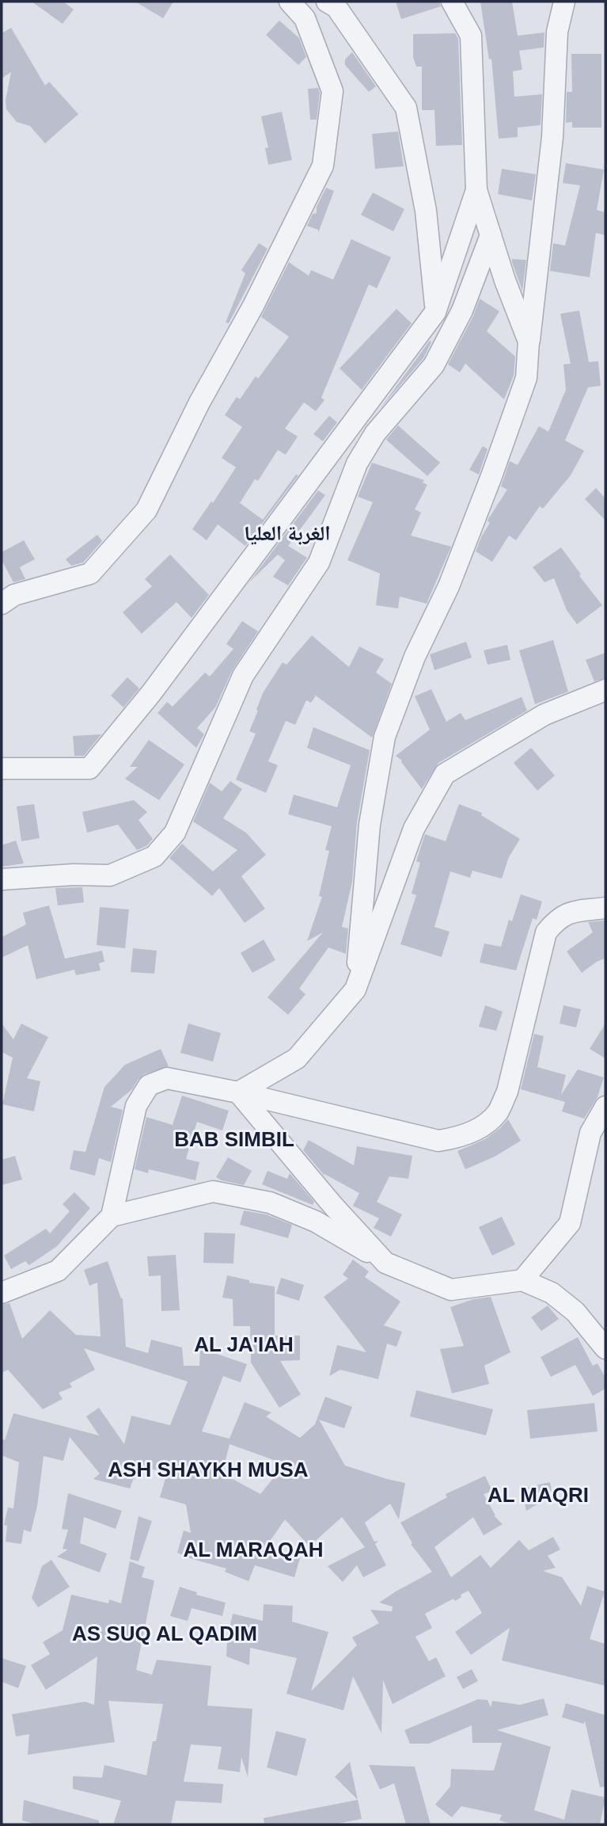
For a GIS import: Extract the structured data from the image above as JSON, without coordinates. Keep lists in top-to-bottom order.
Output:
{
  "districts": [
    "الغربة العليا",
    "BAB SIMBIL",
    "AL JA'IAH",
    "ASH SHAYKH MUSA",
    "AL MAQRI",
    "AL MARAQAH",
    "AS SUQ AL QADIM"
  ]
}
